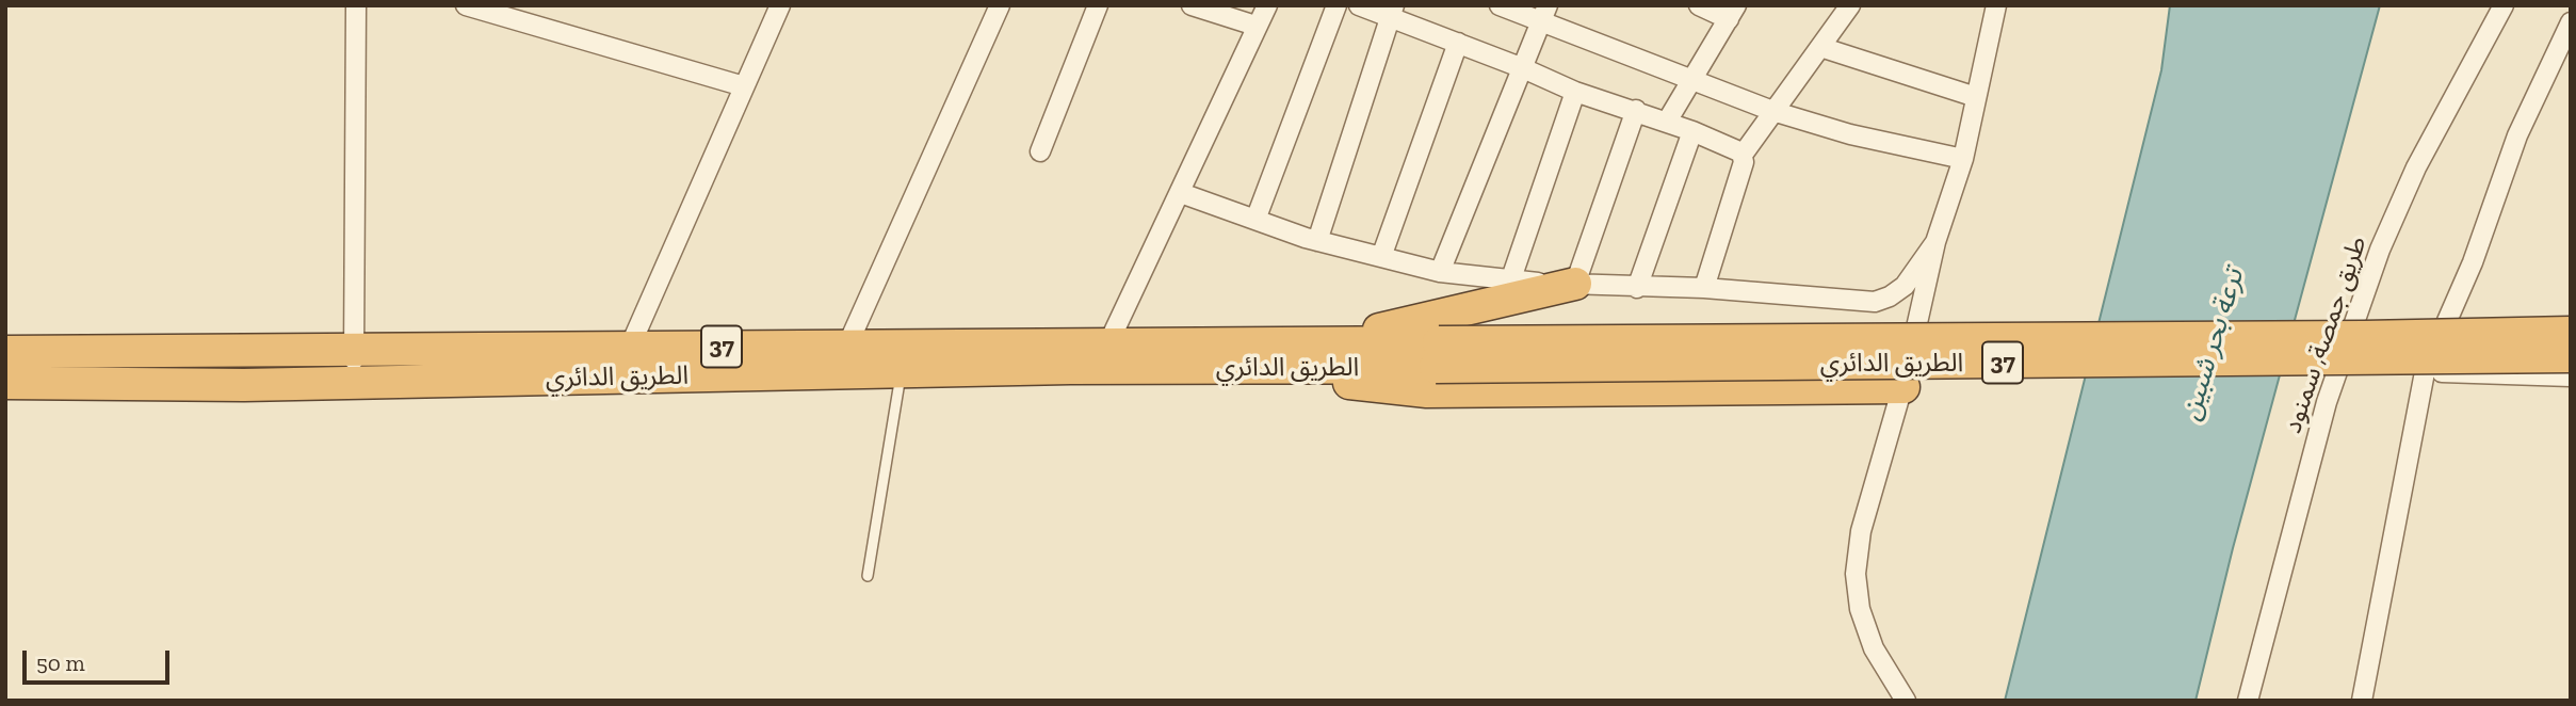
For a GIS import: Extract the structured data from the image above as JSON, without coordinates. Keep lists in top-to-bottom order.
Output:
{
  "streets": {
    "highway": ["37", "الطريق الدائري"],
    "street": ["طريق جمصة, سمنود"]
  },
  "water": ["ترعة بحر شبين"],
  "scale_bar": "50 m"
}
